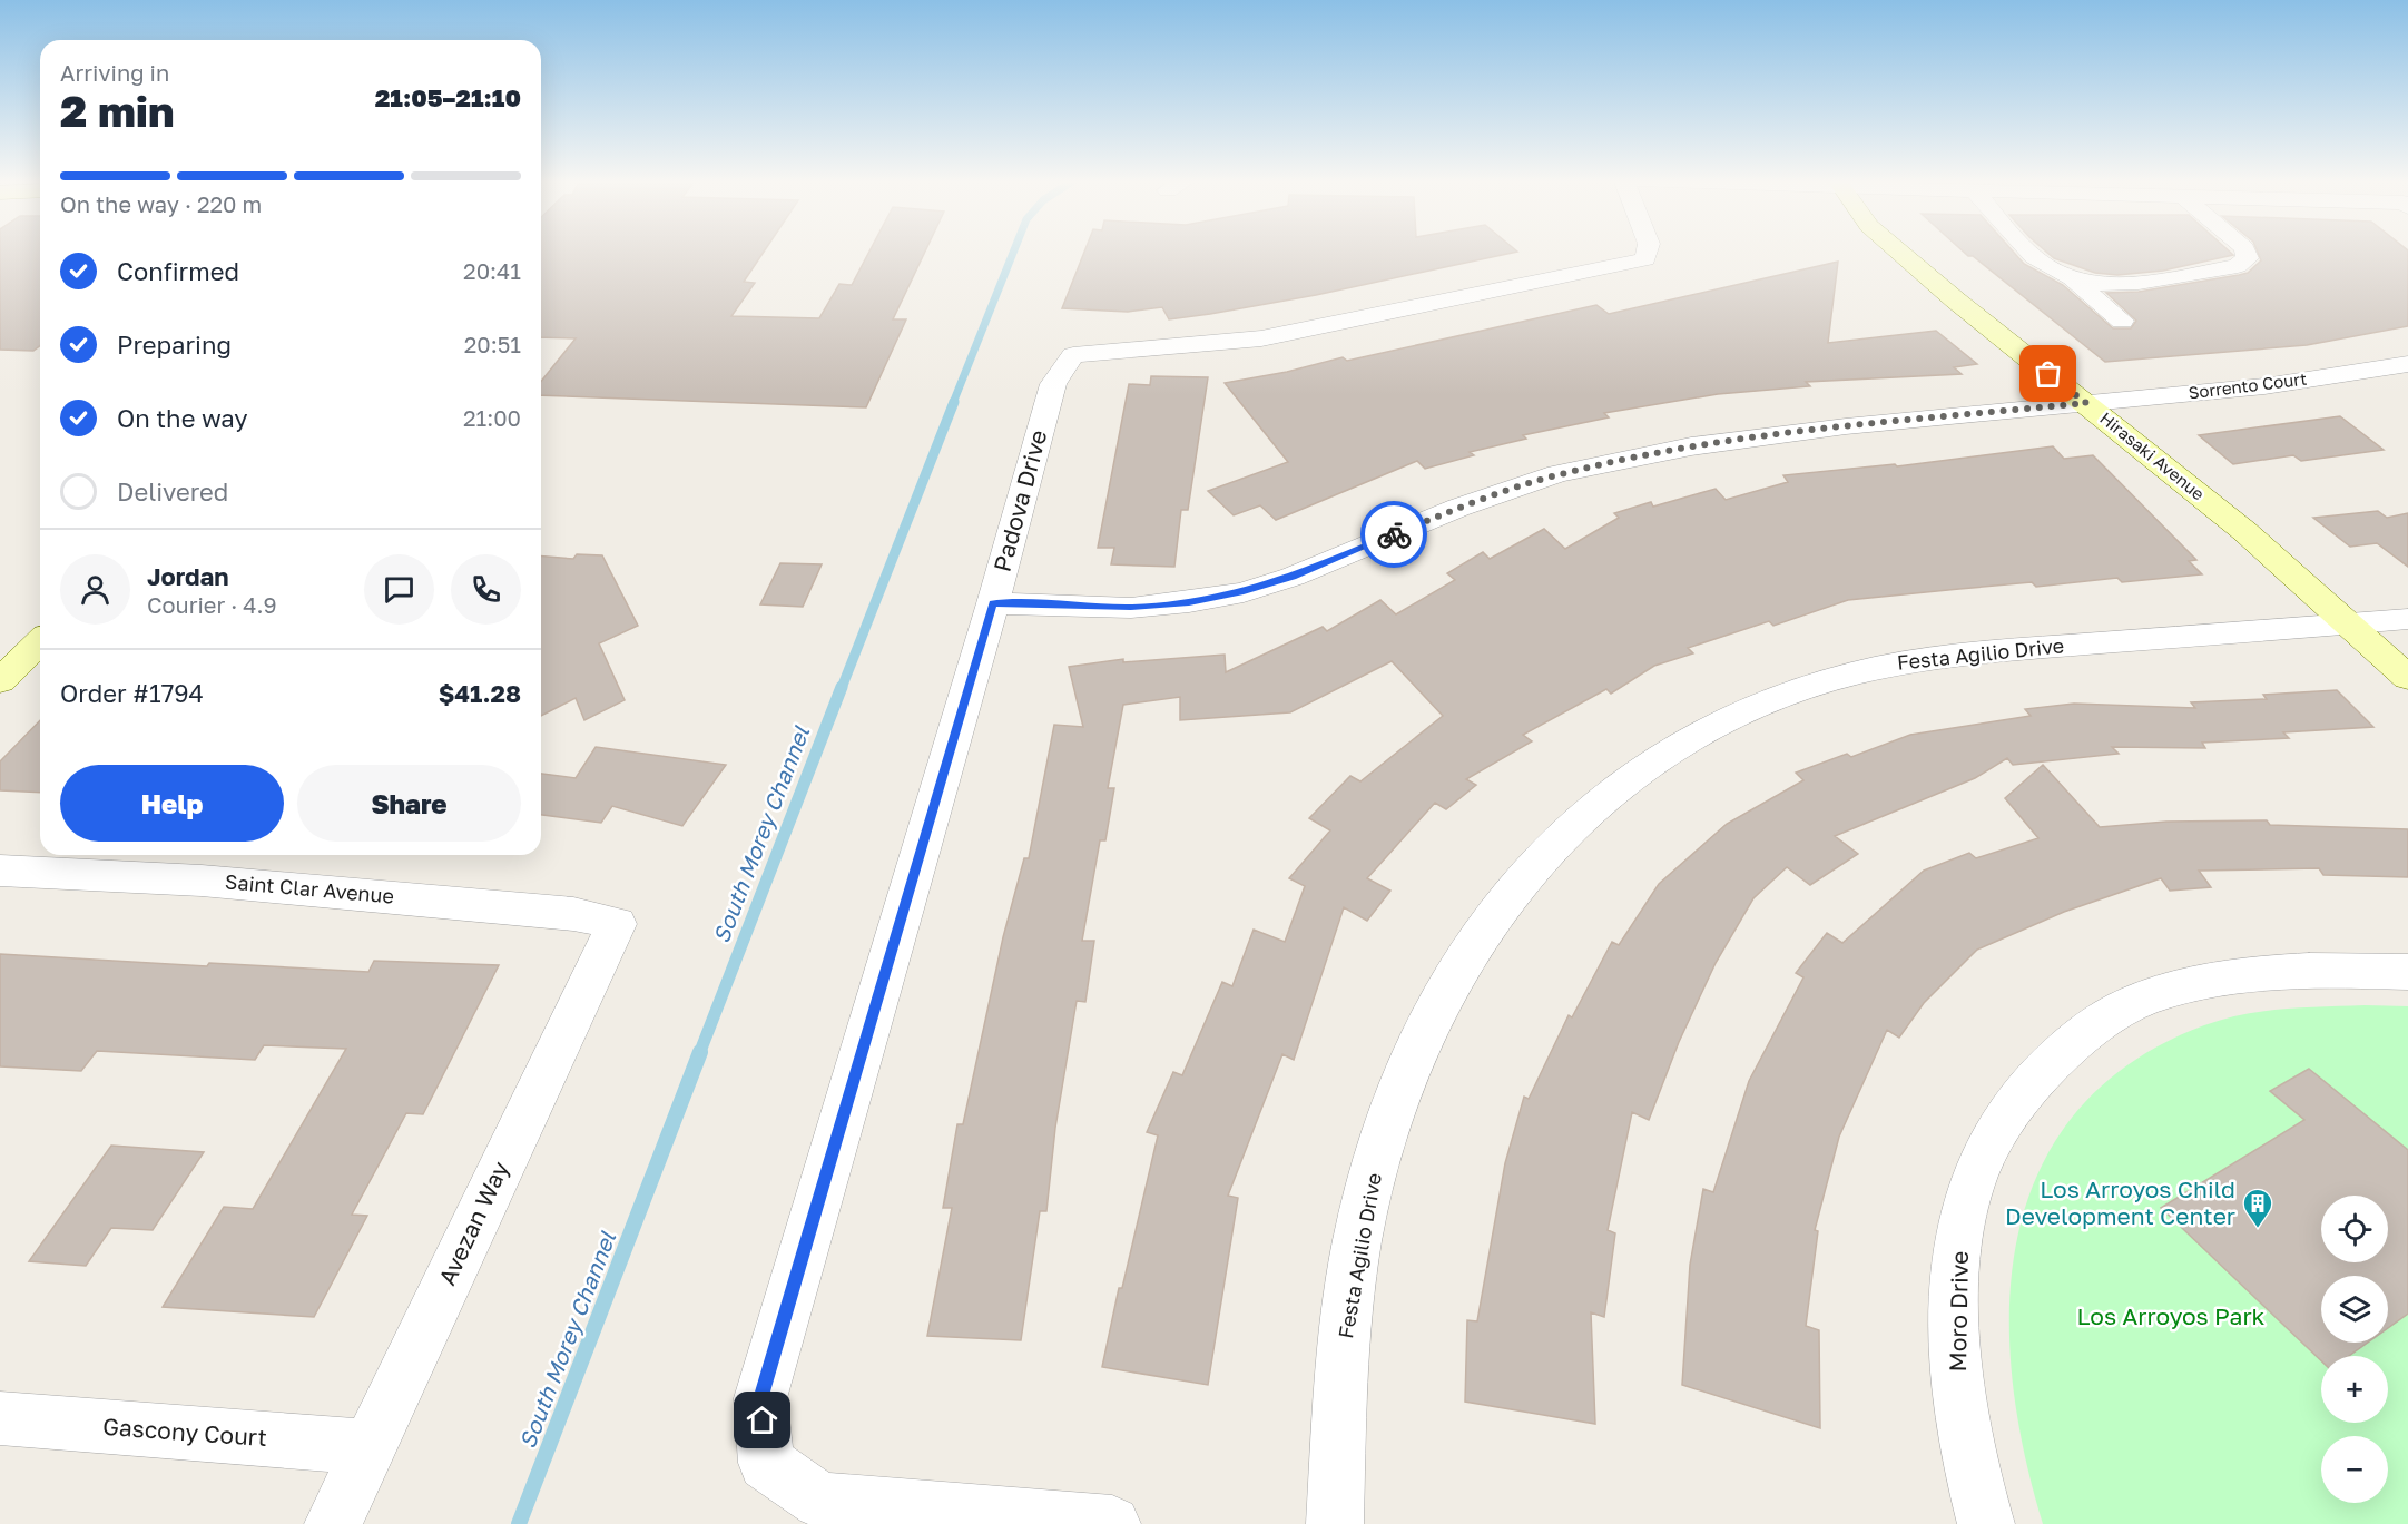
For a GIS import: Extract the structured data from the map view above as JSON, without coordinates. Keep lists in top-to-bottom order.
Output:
{
  "streets": {
    "street": [
      "Sorrento Court",
      "Hirasaki Avenue",
      "Padova Drive",
      "Festa Agilio Drive",
      "Saint Clar Avenue",
      "Avezan Way",
      "Moro Drive",
      "Gascony Court"
    ]
  },
  "crossings": [
    ["Sorrento Court", "Hirasaki Avenue"],
    ["Sorrento Court", "Padova Drive"],
    ["Hirasaki Avenue", "Festa Agilio Drive"],
    ["Saint Clar Avenue", "Avezan Way"],
    ["Avezan Way", "Gascony Court"]
  ],
  "water": ["South Morey Channel"],
  "parks": ["Los Arroyos Park"],
  "places": {
    "building": ["Los Arroyos Child Development Center"]
  },
  "page": {
    "heading": ["2 min", "Arriving in", "21:05–21:10"],
    "panel": [
      "Jordan",
      "Courier · 4.9",
      "Order #1794",
      "$41.28"
    ],
    "bar": "On the way · 220 m",
    "list": [
      ["Confirmed", "20:41"],
      ["Preparing", "20:51"],
      ["On the way", "21:00"],
      "Delivered"
    ],
    "buttons": ["Help", "Share"],
    "map_buttons": ["+", "−"]
  }
}
